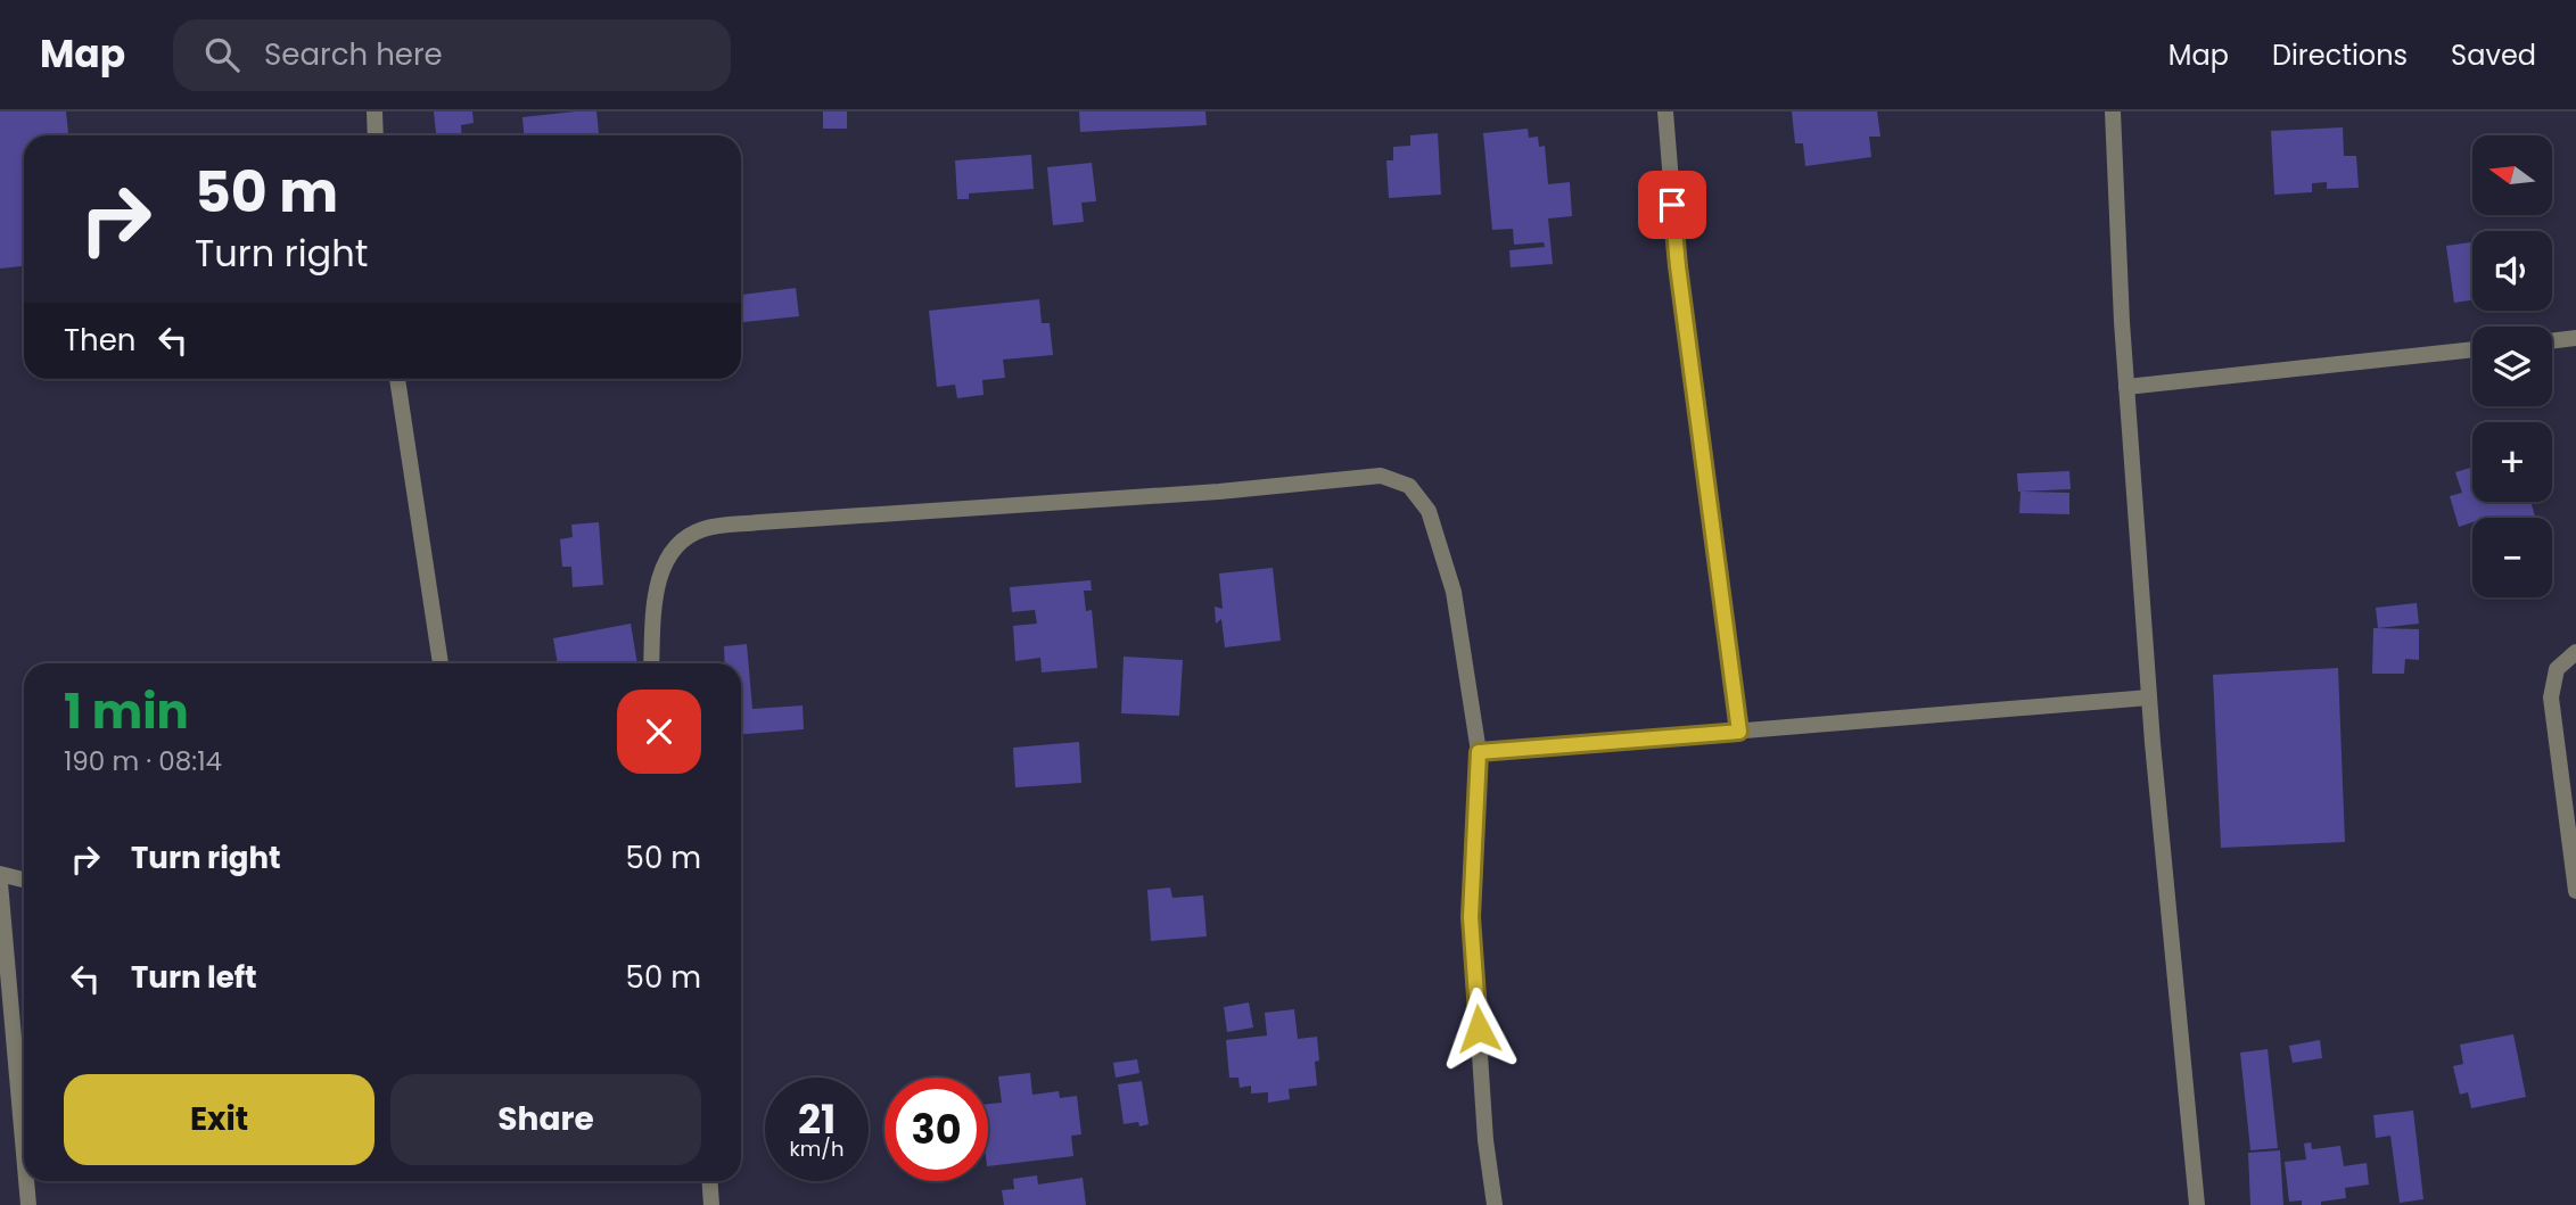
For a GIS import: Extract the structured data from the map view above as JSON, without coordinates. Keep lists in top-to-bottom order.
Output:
{
  "north": "left",
  "page": {
    "header": "Map",
    "search": "Search here",
    "nav": ["Map", "Directions", "Saved"],
    "map_buttons": ["+", "−"],
    "turn": ["50 m", "Turn right"],
    "then": "Then",
    "heading": ["1 min", "190 m · 08:14"],
    "list": [
      {
        "name": "Turn right",
        "value": "50 m"
      },
      {
        "name": "Turn left",
        "value": "50 m"
      }
    ],
    "buttons": ["Exit", "Share"],
    "speed": "21 km/h",
    "limit": "30"
  }
}
